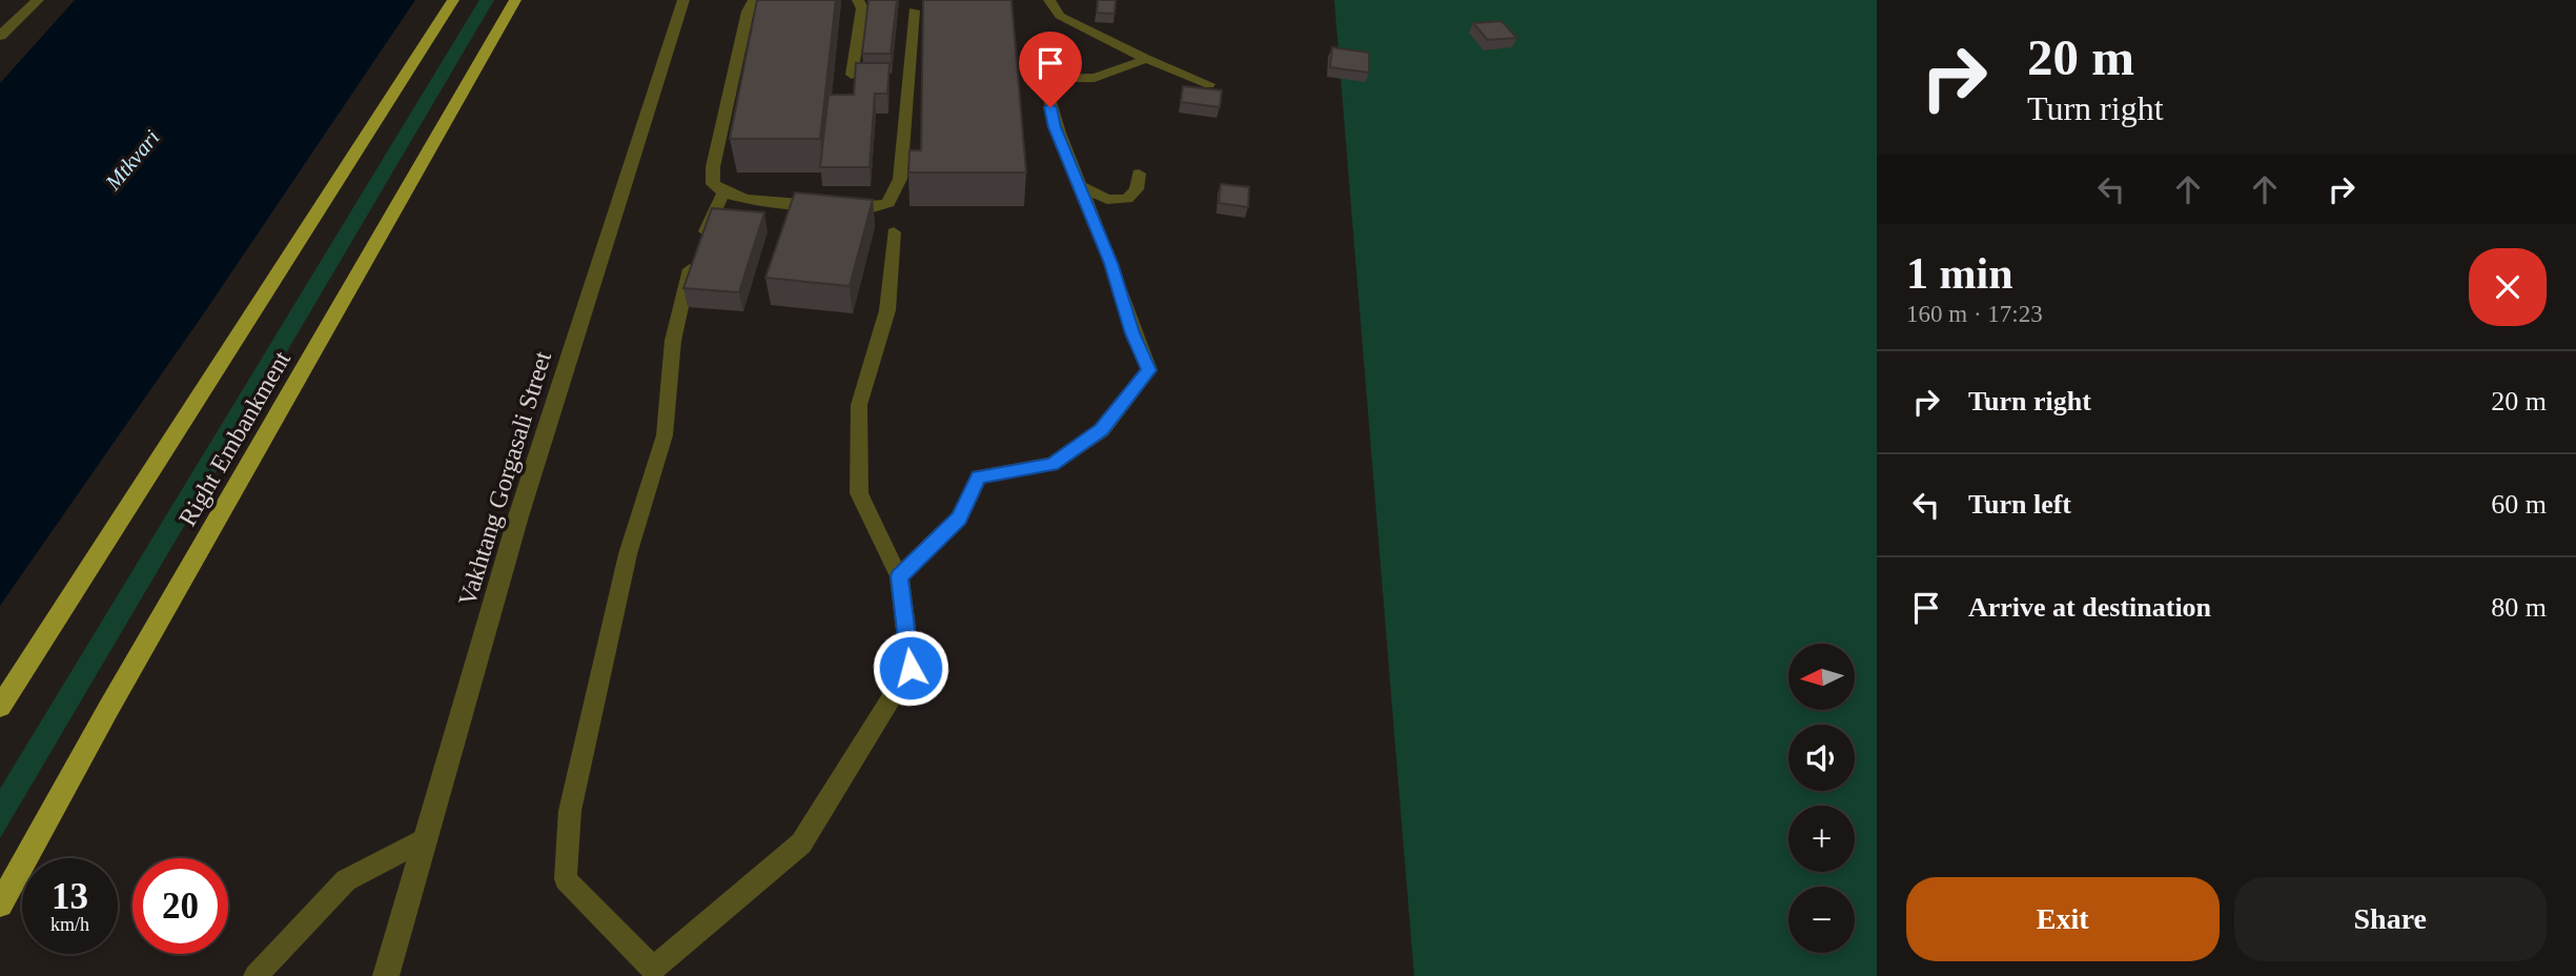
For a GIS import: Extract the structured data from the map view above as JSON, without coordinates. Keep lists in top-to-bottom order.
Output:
{
  "streets": {
    "highway": ["Right Embankment"],
    "street": ["Vakhtang Gorgasali Street"]
  },
  "water": ["Mtkvari"],
  "north": "left",
  "page": {
    "turn": ["20 m", "Turn right"],
    "heading": ["1 min", "160 m · 17:23"],
    "list": [
      {
        "name": "Turn right",
        "value": "20 m"
      },
      {
        "name": "Turn left",
        "value": "60 m"
      },
      {
        "name": "Arrive at destination",
        "value": "80 m"
      }
    ],
    "map_buttons": ["+", "−"],
    "speed": "13 km/h",
    "limit": "20",
    "buttons": ["Exit", "Share"]
  }
}
